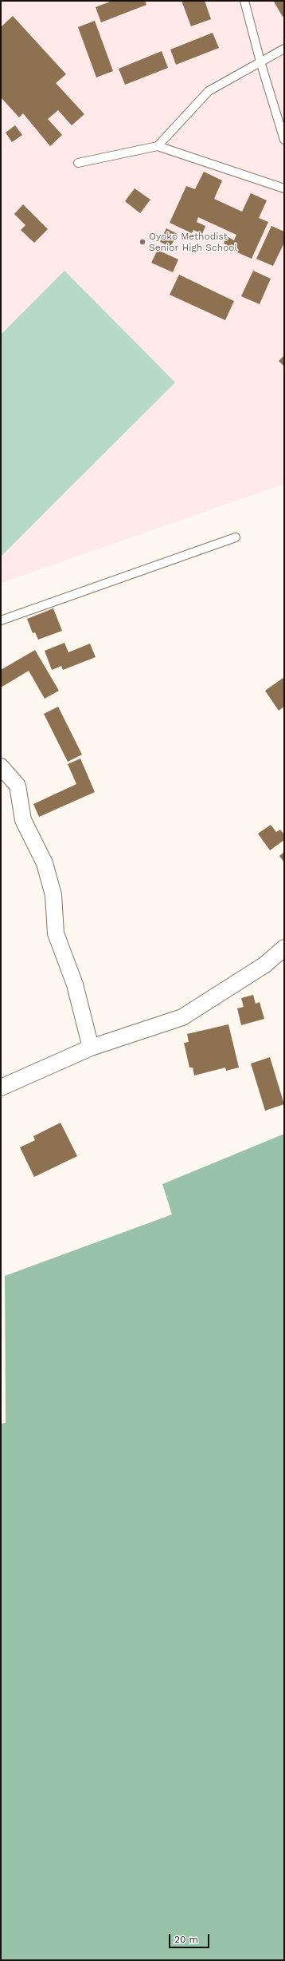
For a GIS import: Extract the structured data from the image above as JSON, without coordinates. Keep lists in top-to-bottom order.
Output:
{
  "places": ["Oyoko Methodist Senior High School"],
  "scale_bar": "20 m"
}
